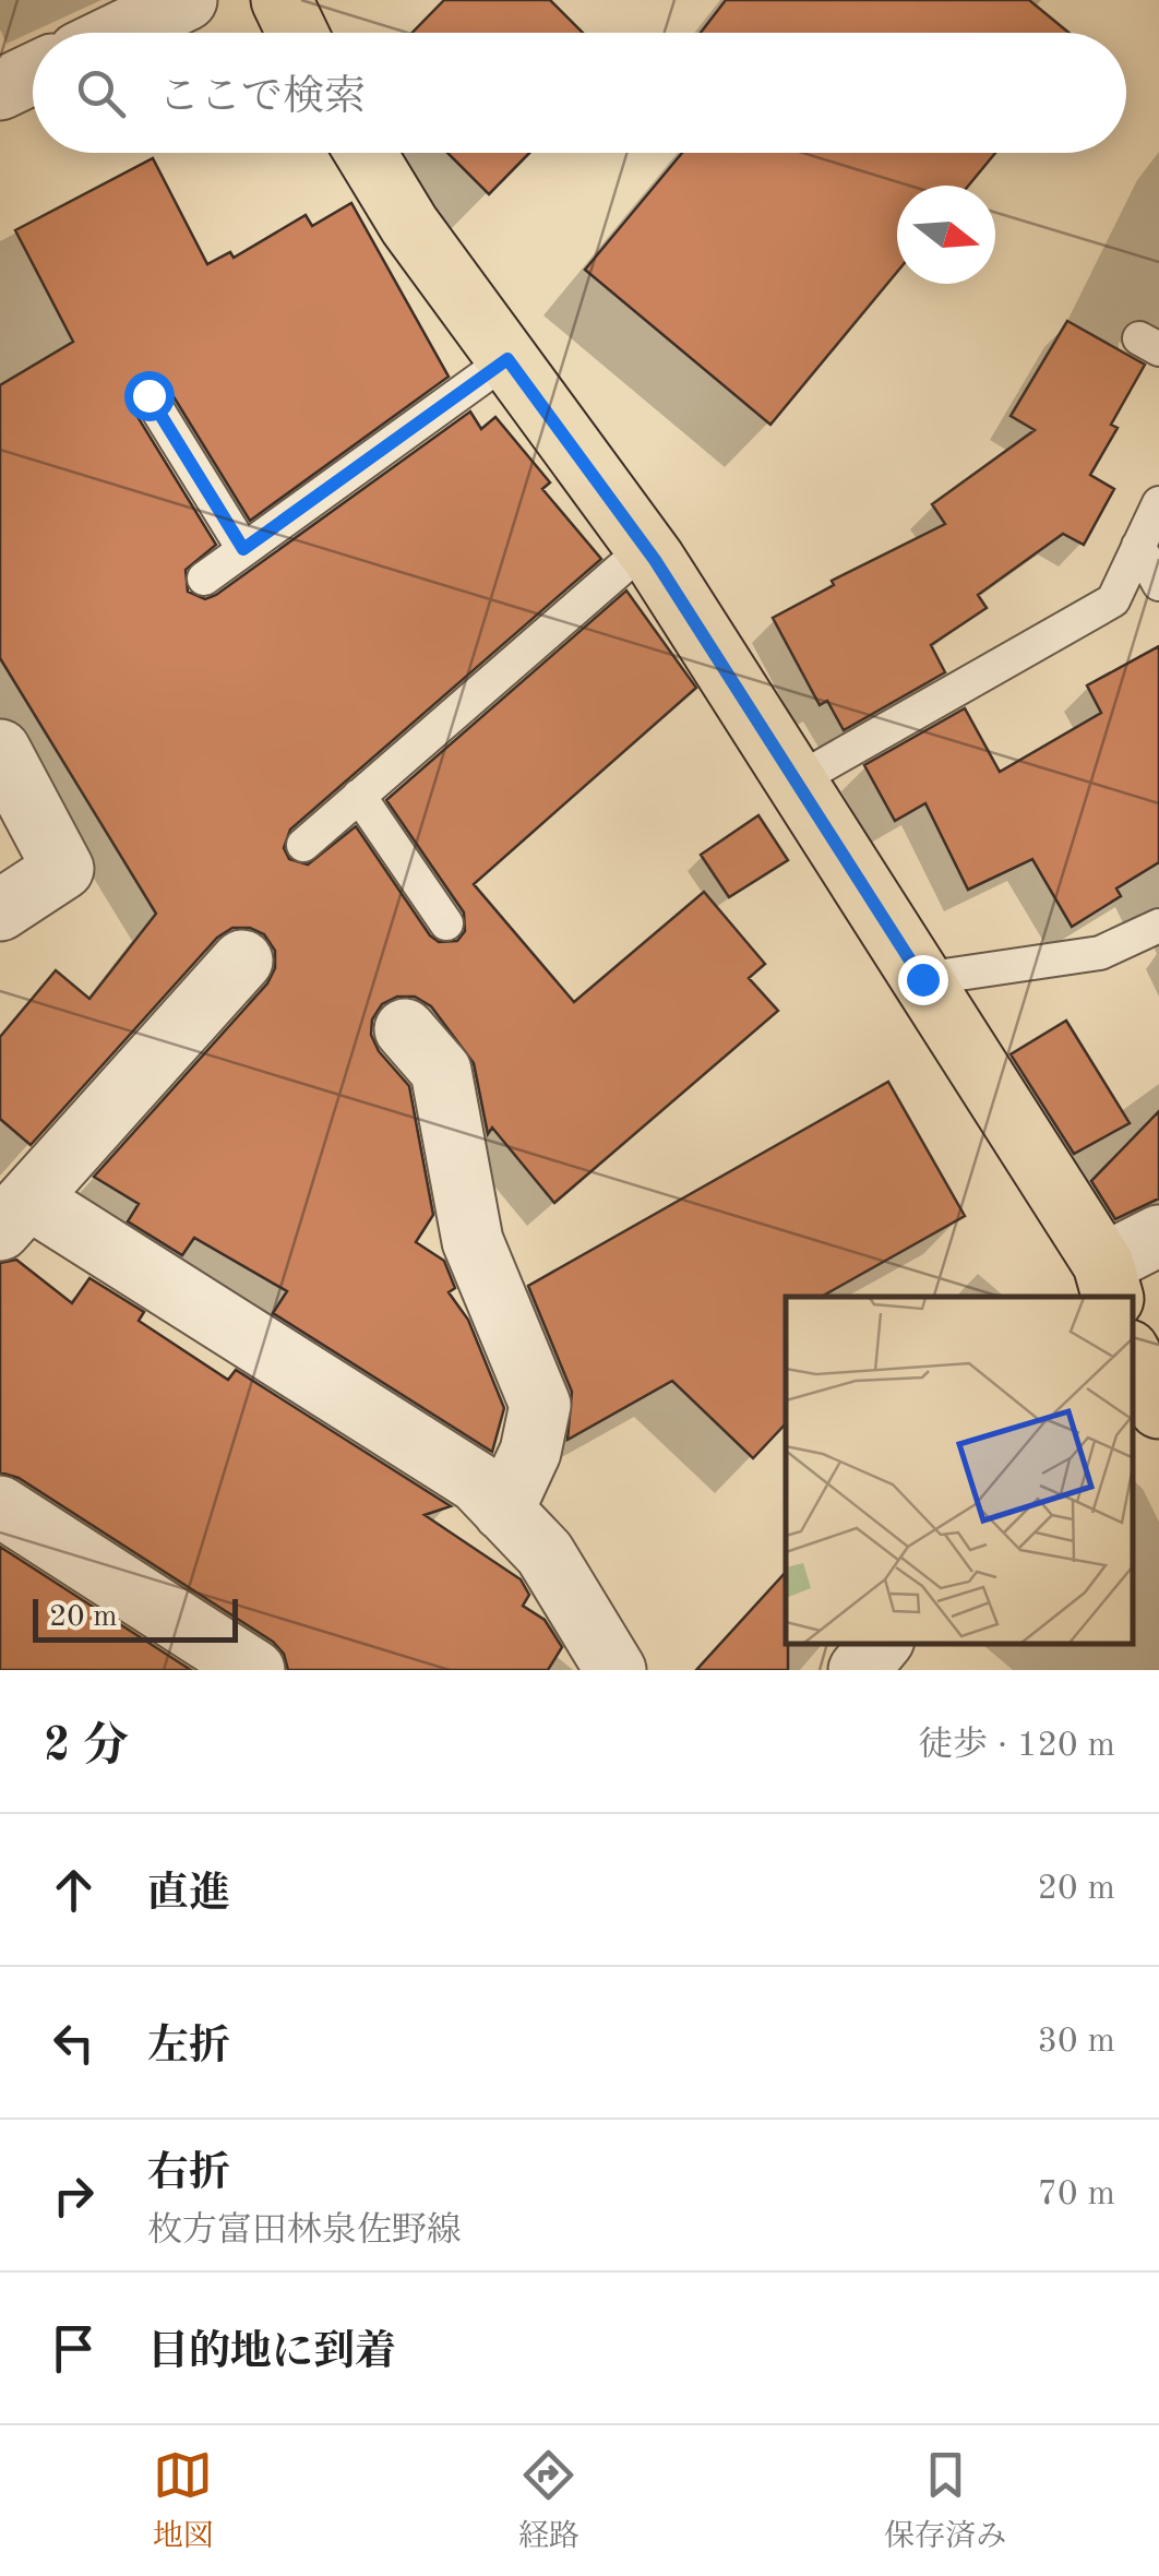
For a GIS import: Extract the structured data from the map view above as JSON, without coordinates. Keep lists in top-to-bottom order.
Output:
{
  "scale_bar": "20 m",
  "north": "right",
  "page": {
    "search": "ここで検索",
    "scale": "20 m",
    "heading": ["2 分", "徒歩 · 120 m"],
    "list": [
      ["直進", "20 m"],
      ["左折", "30 m"],
      ["右折", "枚方富田林泉佐野線", "70 m"],
      "目的地に到着"
    ],
    "nav": ["地図", "経路", "保存済み"]
  }
}
